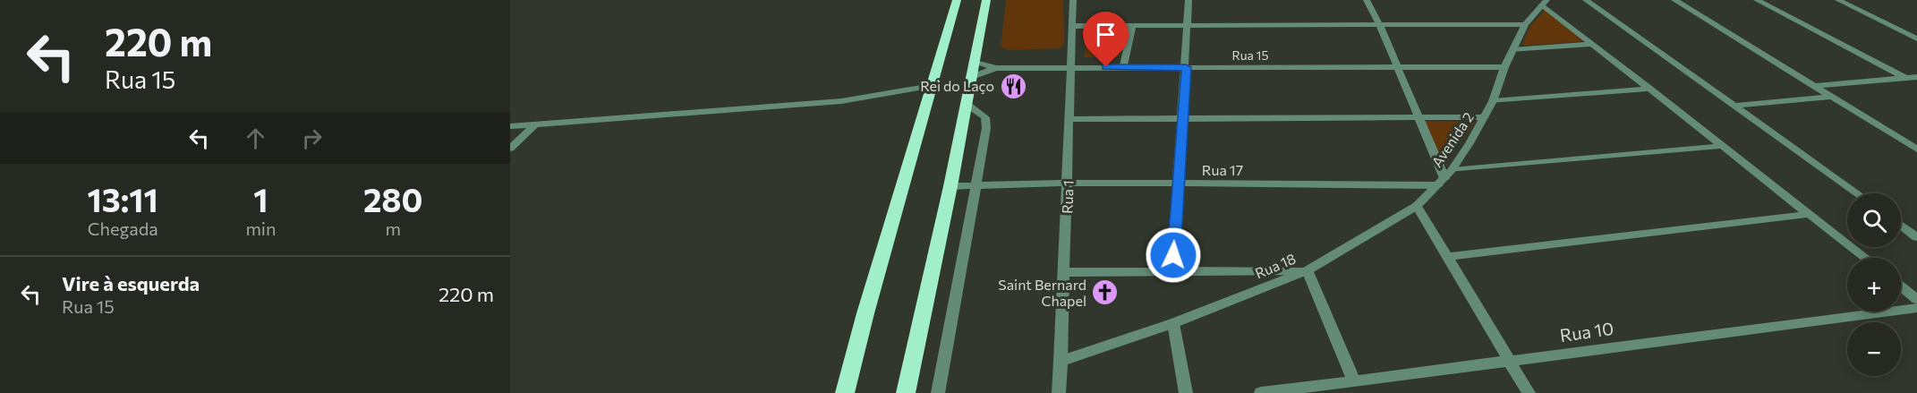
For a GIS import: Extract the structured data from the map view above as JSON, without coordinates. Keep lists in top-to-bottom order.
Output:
{
  "streets": {
    "street": [
      "Rua 15",
      "Avenida 2",
      "Rua 17",
      "Rua 1",
      "Rua 18",
      "Rua 10"
    ]
  },
  "crossings": [
    ["Rua 15", "Avenida 2"],
    ["Rua 15", "Rua 1"],
    ["Avenida 2", "Rua 17"],
    ["Avenida 2", "Rua 18"],
    ["Rua 17", "Rua 1"],
    ["Rua 1", "Rua 18"]
  ],
  "places": {
    "restaurant": ["Rei do Laço"],
    "church": ["Saint Bernard Chapel"]
  },
  "page": {
    "turn": ["220 m", "Rua 15"],
    "eta": [
      "13:11",
      "Chegada",
      "1",
      "min",
      "280",
      "m"
    ],
    "map_buttons": ["+", "−"],
    "list": [
      {
        "name": "Vire à esquerda",
        "note": "Rua 15",
        "value": "220 m"
      }
    ]
  }
}
